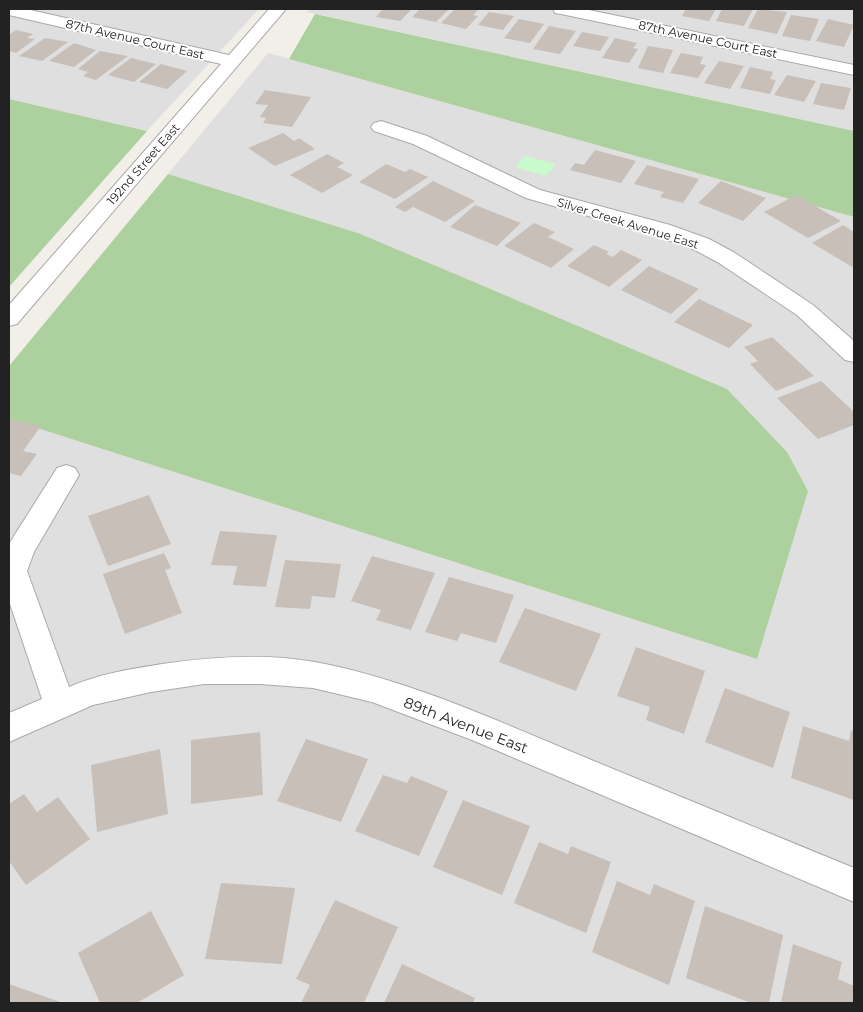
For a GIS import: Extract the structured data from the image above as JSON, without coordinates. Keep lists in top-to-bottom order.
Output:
{
  "streets": {
    "street": [
      "87th Avenue Court East",
      "192nd Street East",
      "Silver Creek Avenue East",
      "89th Avenue East"
    ]
  },
  "crossings": [
    ["87th Avenue Court East", "192nd Street East"]
  ]
}
